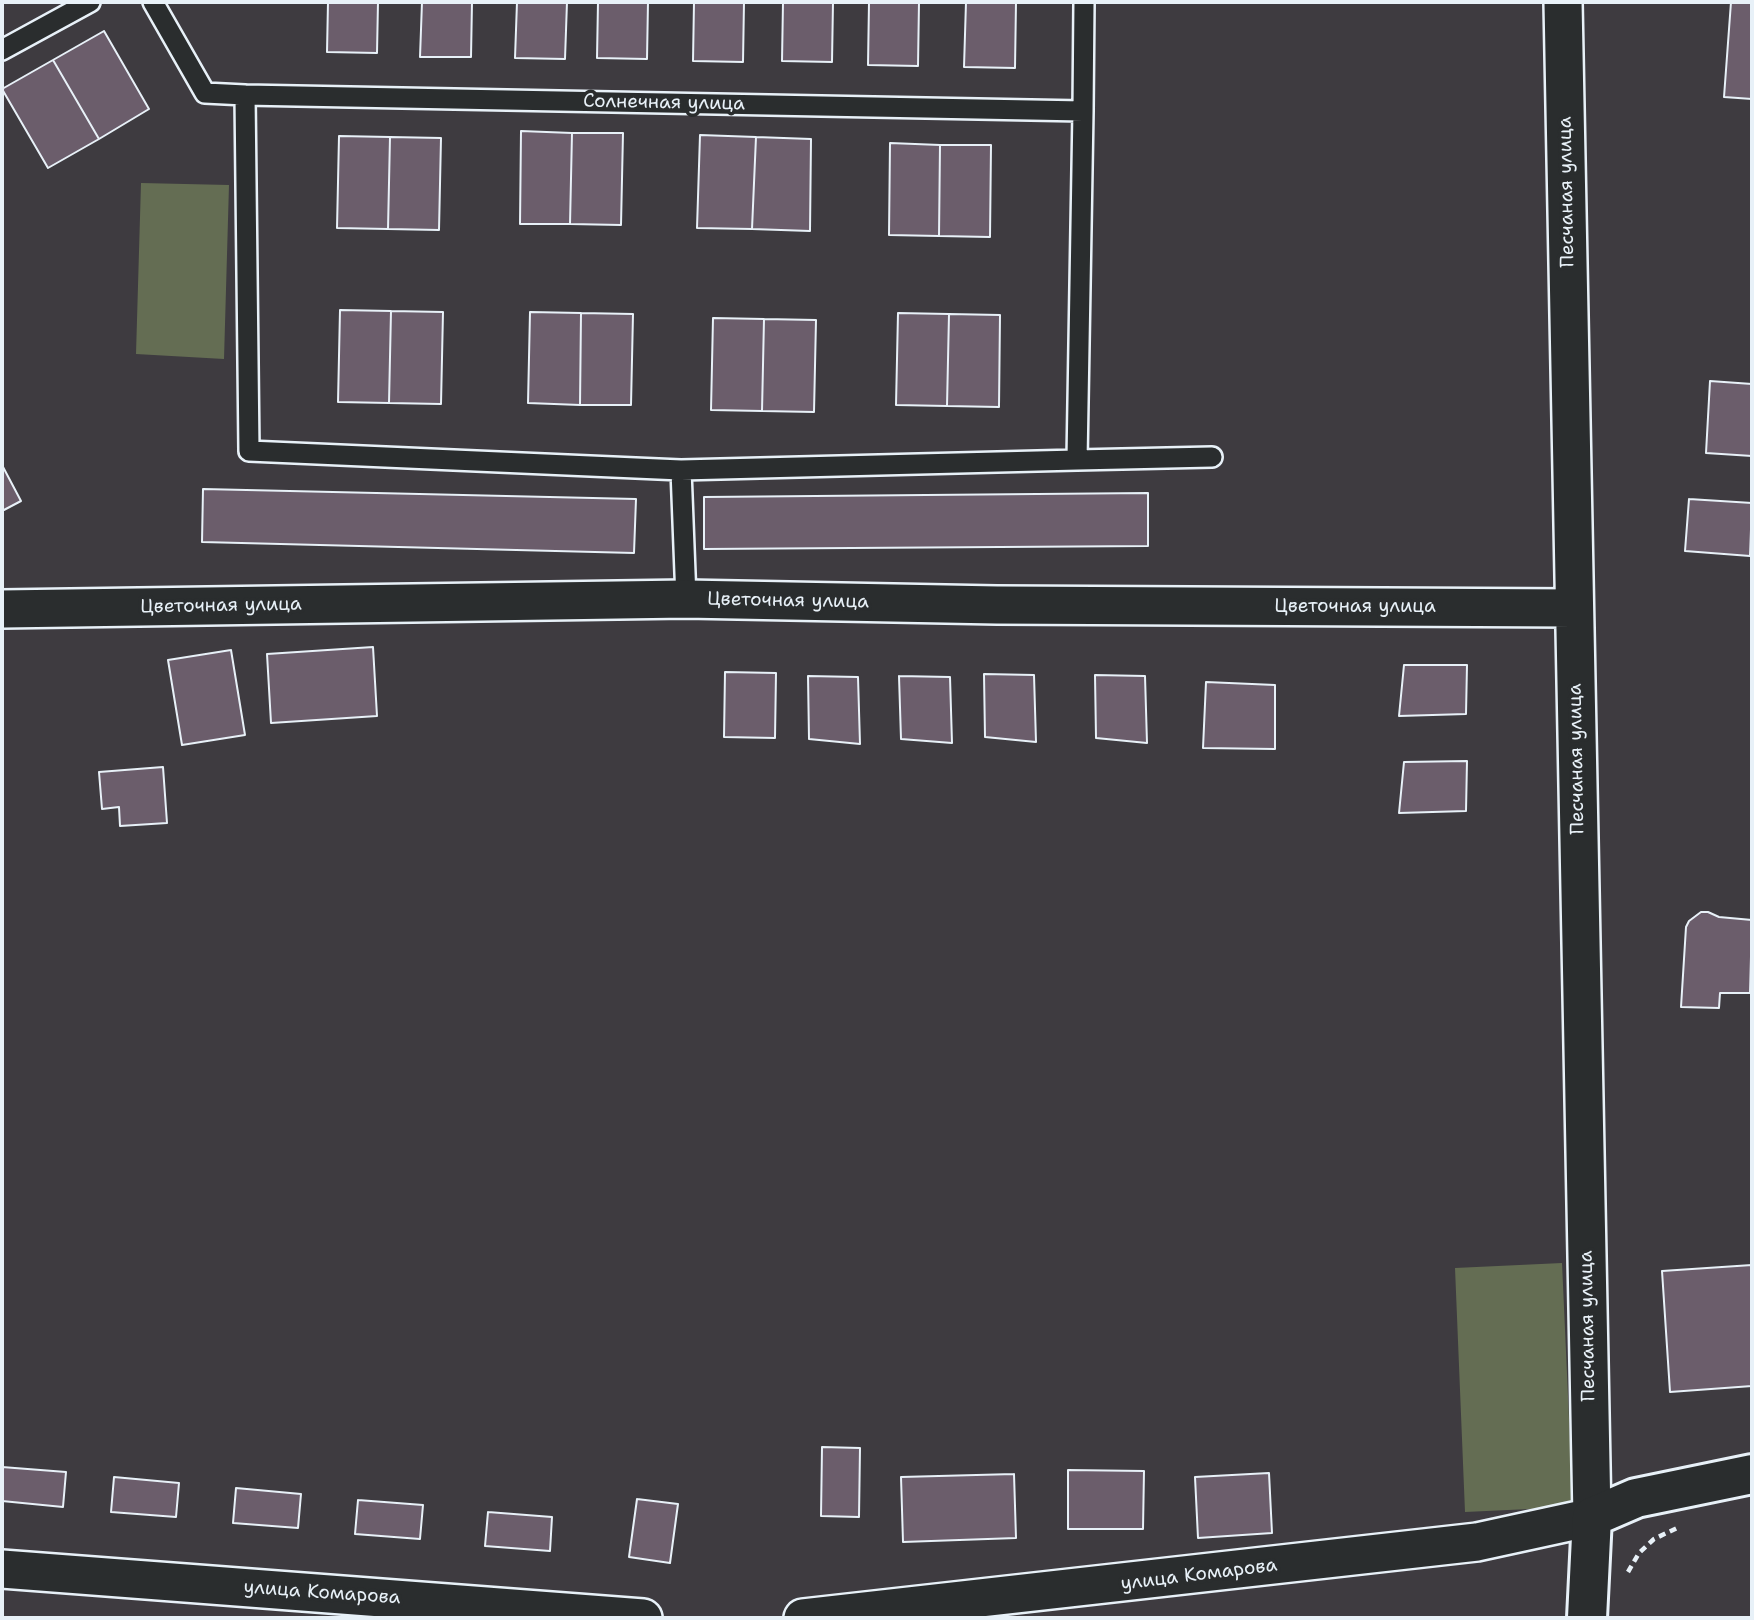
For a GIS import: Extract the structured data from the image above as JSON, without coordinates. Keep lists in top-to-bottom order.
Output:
{
  "streets": {
    "street": ["Песчаная улица", "Цветочная улица", "улица Комарова"],
    "lane": ["Солнечная улица"]
  },
  "crossings": [
    ["Песчаная улица", "Цветочная улица"],
    ["Песчаная улица", "улица Комарова"]
  ]
}
